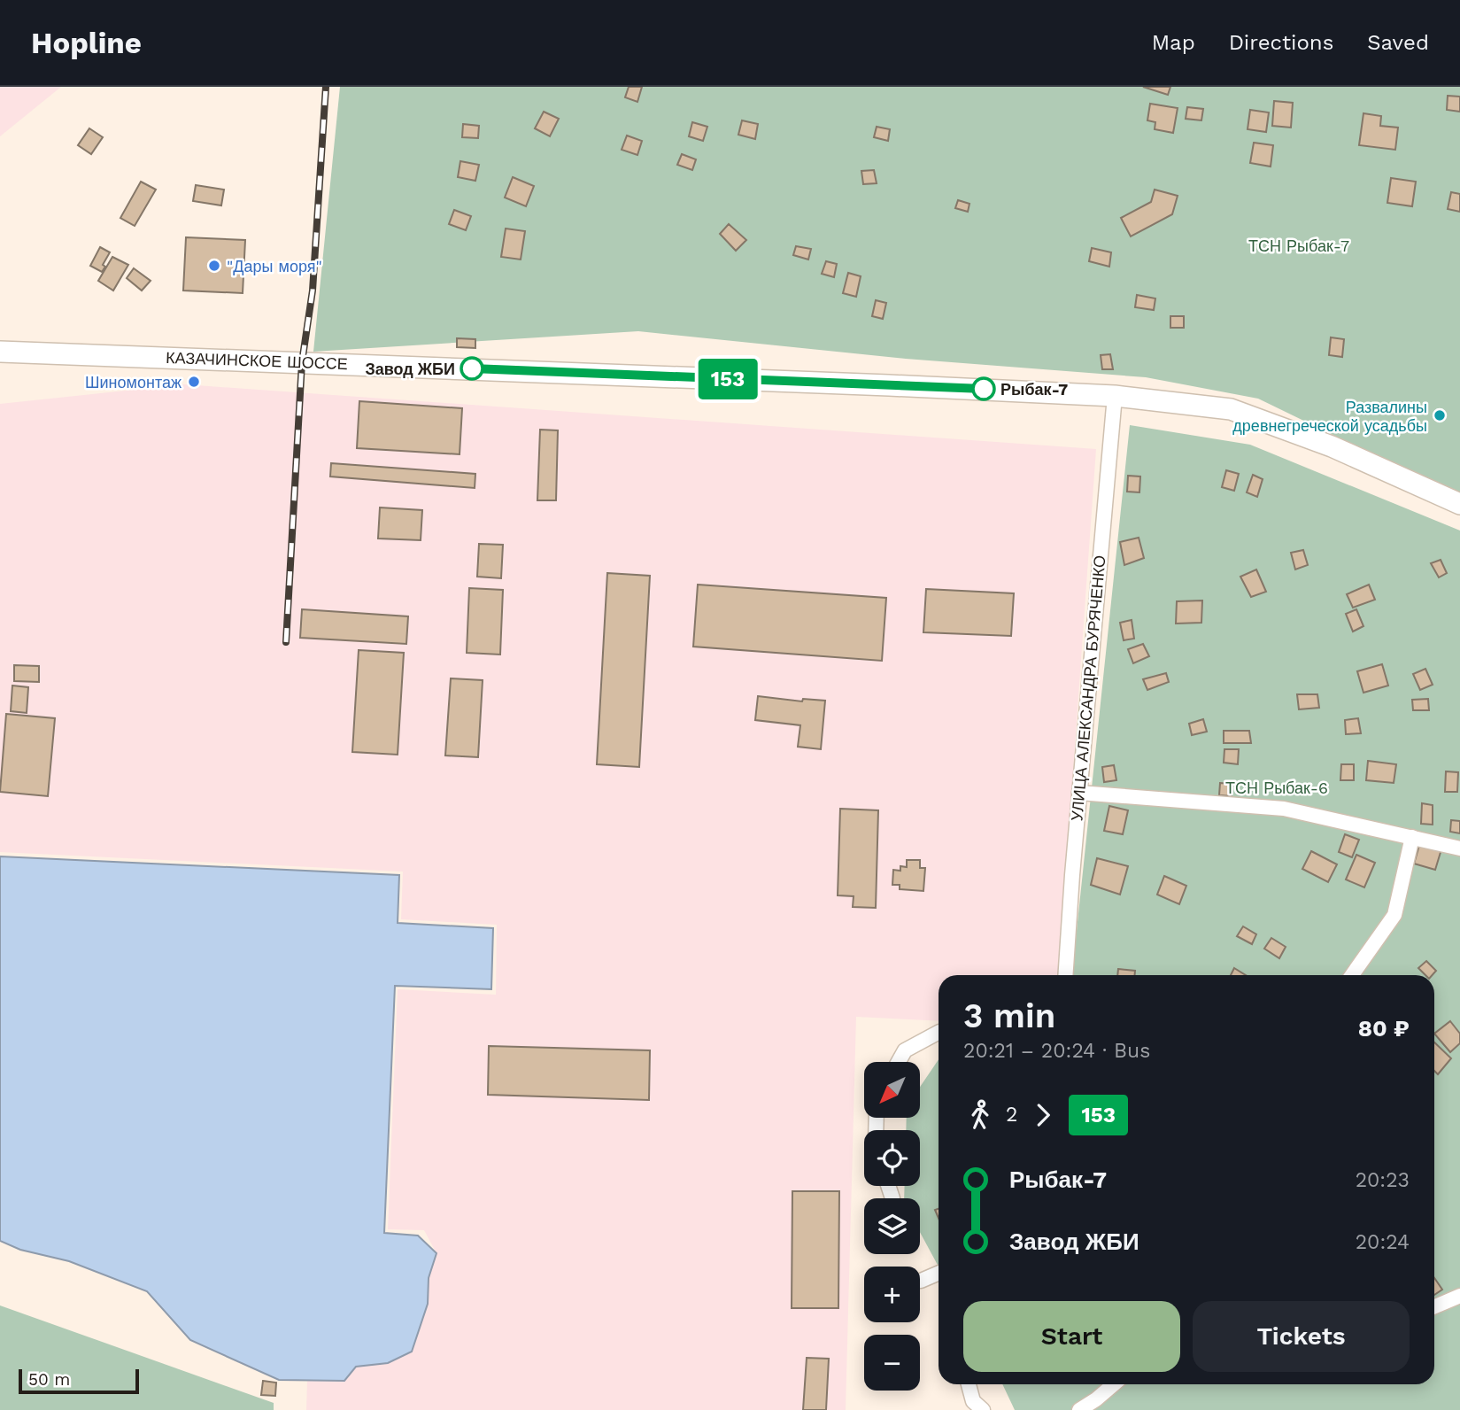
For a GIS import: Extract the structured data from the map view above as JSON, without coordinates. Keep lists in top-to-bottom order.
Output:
{
  "streets": {
    "main road": ["КАЗАЧИНСКОЕ ШОССЕ"],
    "street": ["УЛИЦА АЛЕКСАНДРА БУРЯЧЕНКО"]
  },
  "crossings": [
    ["КАЗАЧИНСКОЕ ШОССЕ", "УЛИЦА АЛЕКСАНДРА БУРЯЧЕНКО"]
  ],
  "parks": ["ТСН Рыбак-7", "ТСН Рыбак-6"],
  "places": [
    "\"Дары моря\"",
    "Завод ЖБИ",
    "Шиномонтаж",
    "Рыбак-7",
    "Развалины древнегреческой усадьбы"
  ],
  "lines": ["bus line 153"],
  "scale_bar": "50 m",
  "north": "bottom left",
  "page": {
    "header": "Hopline",
    "nav": ["Map", "Directions", "Saved"],
    "on_map": "153",
    "heading": ["3 min", "20:21 – 20:24 · Bus", "80 ₽"],
    "map_buttons": ["+", "−"],
    "legs": ["2", "153"],
    "list": [
      {
        "name": "Рыбак-7",
        "value": "20:23"
      },
      {
        "name": "Завод ЖБИ",
        "value": "20:24"
      }
    ],
    "buttons": ["Start", "Tickets"],
    "scale": "50 m"
  }
}
